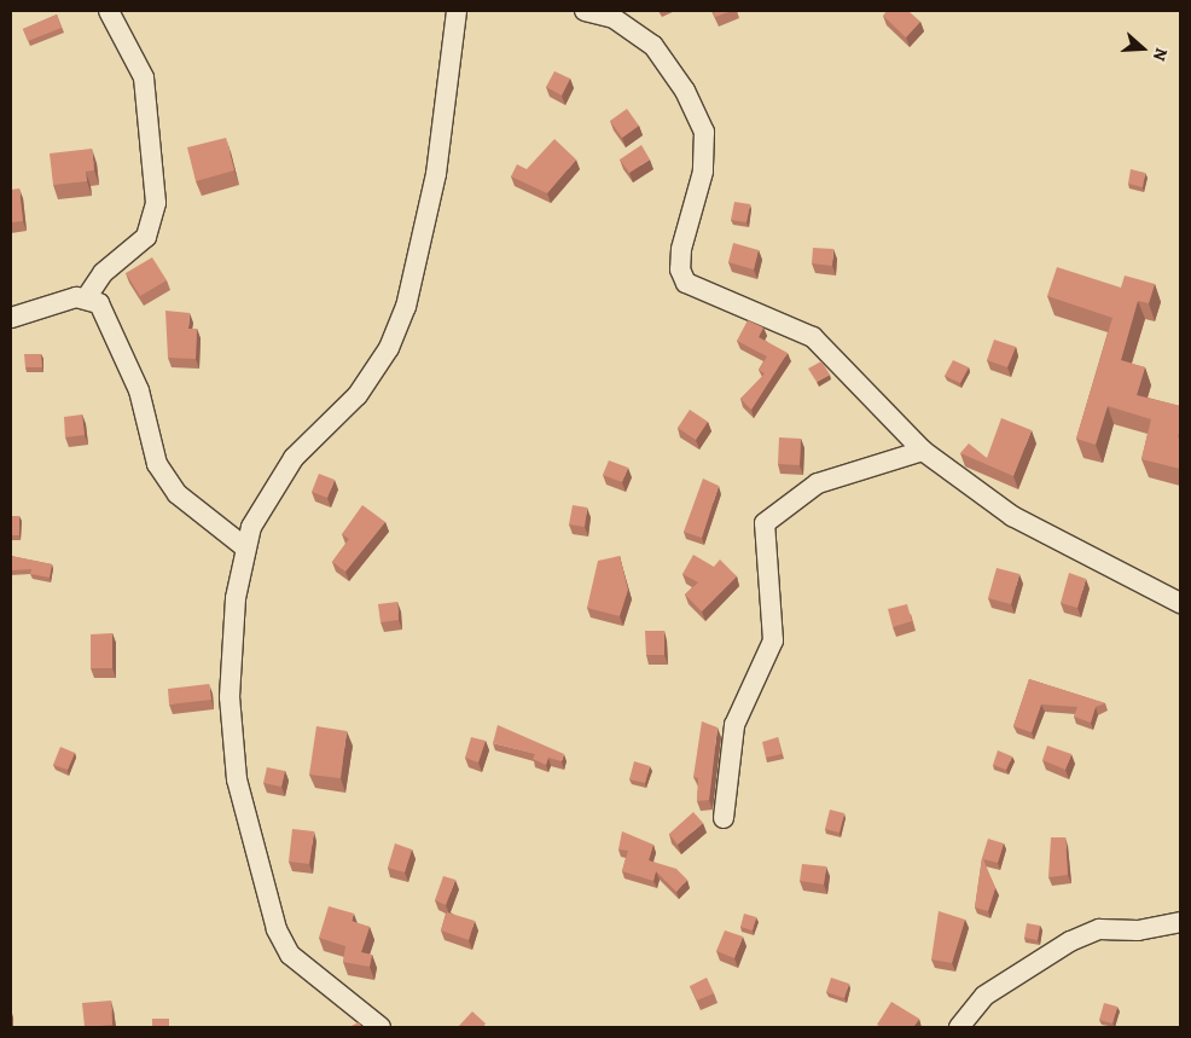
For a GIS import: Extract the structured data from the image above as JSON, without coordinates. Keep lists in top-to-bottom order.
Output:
{
  "north": "right"
}
